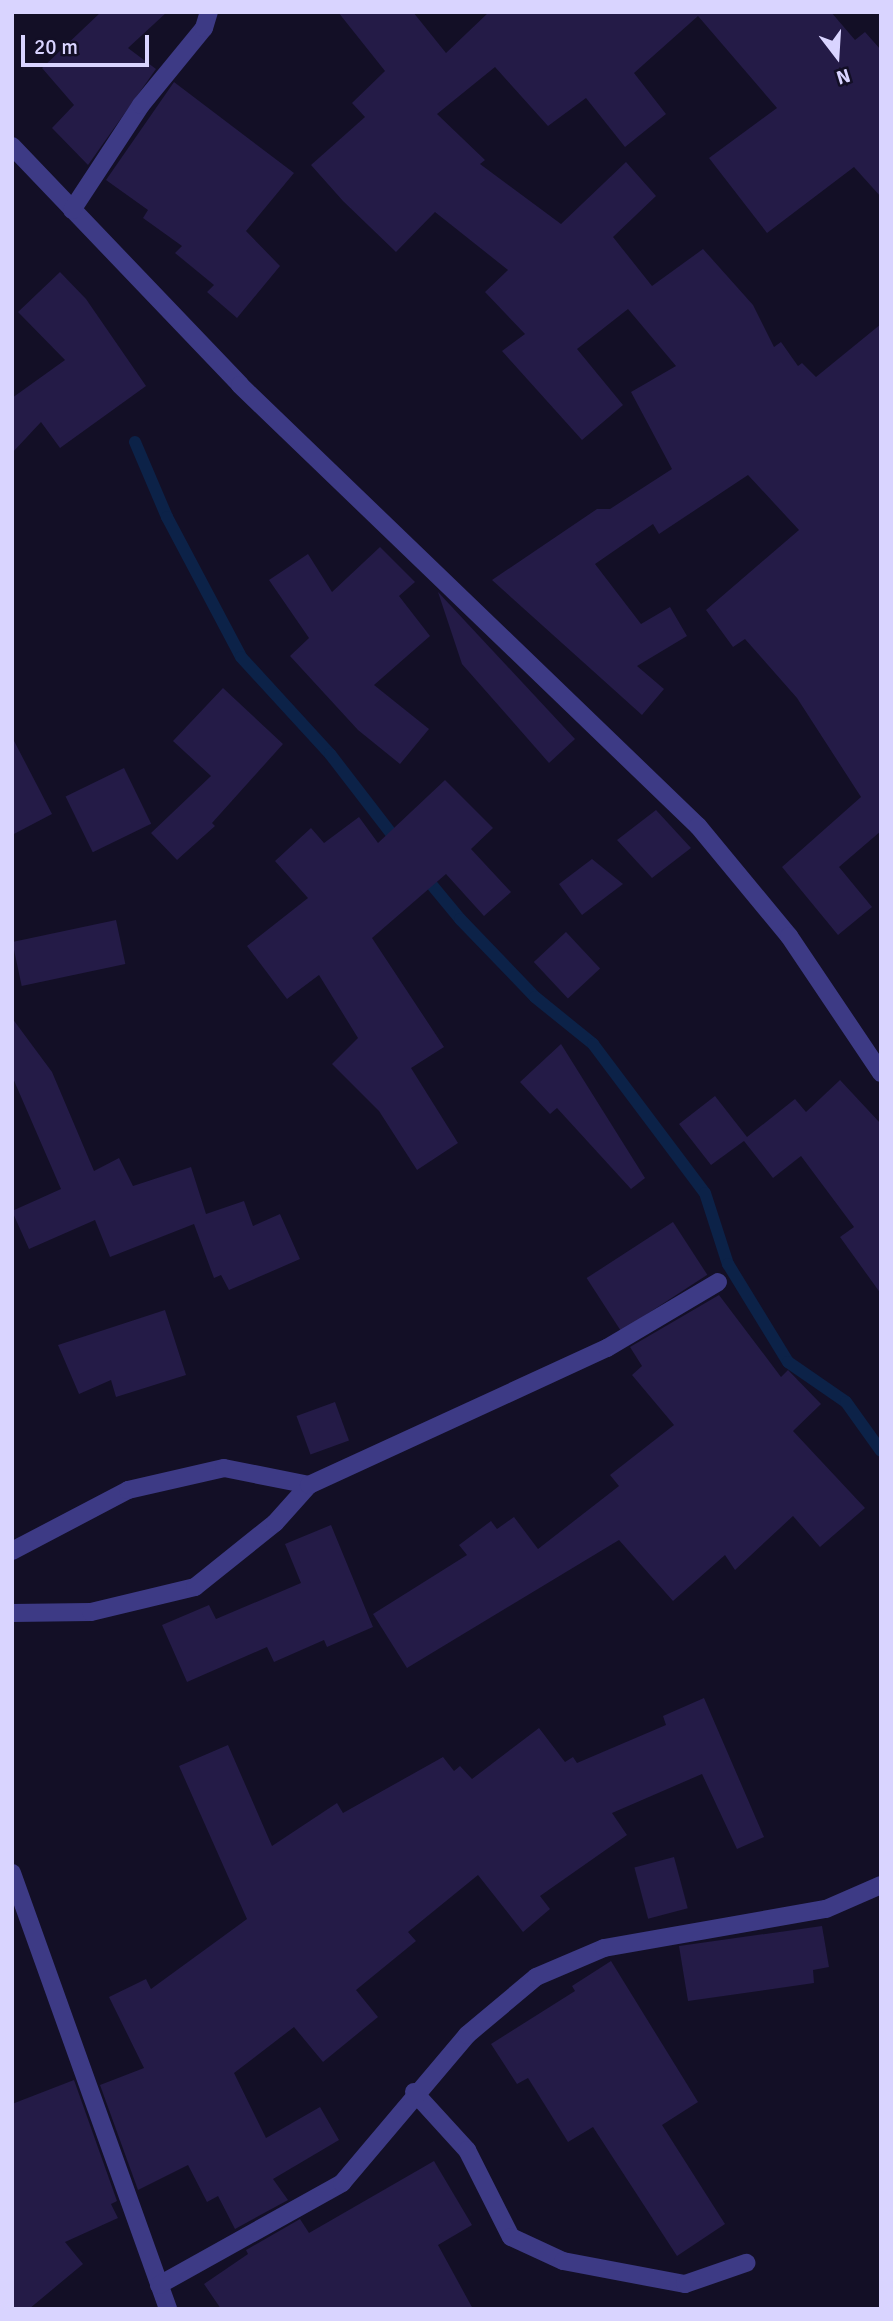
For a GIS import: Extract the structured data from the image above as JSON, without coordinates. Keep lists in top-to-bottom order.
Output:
{
  "scale_bar": "20 m",
  "north": "bottom"
}
